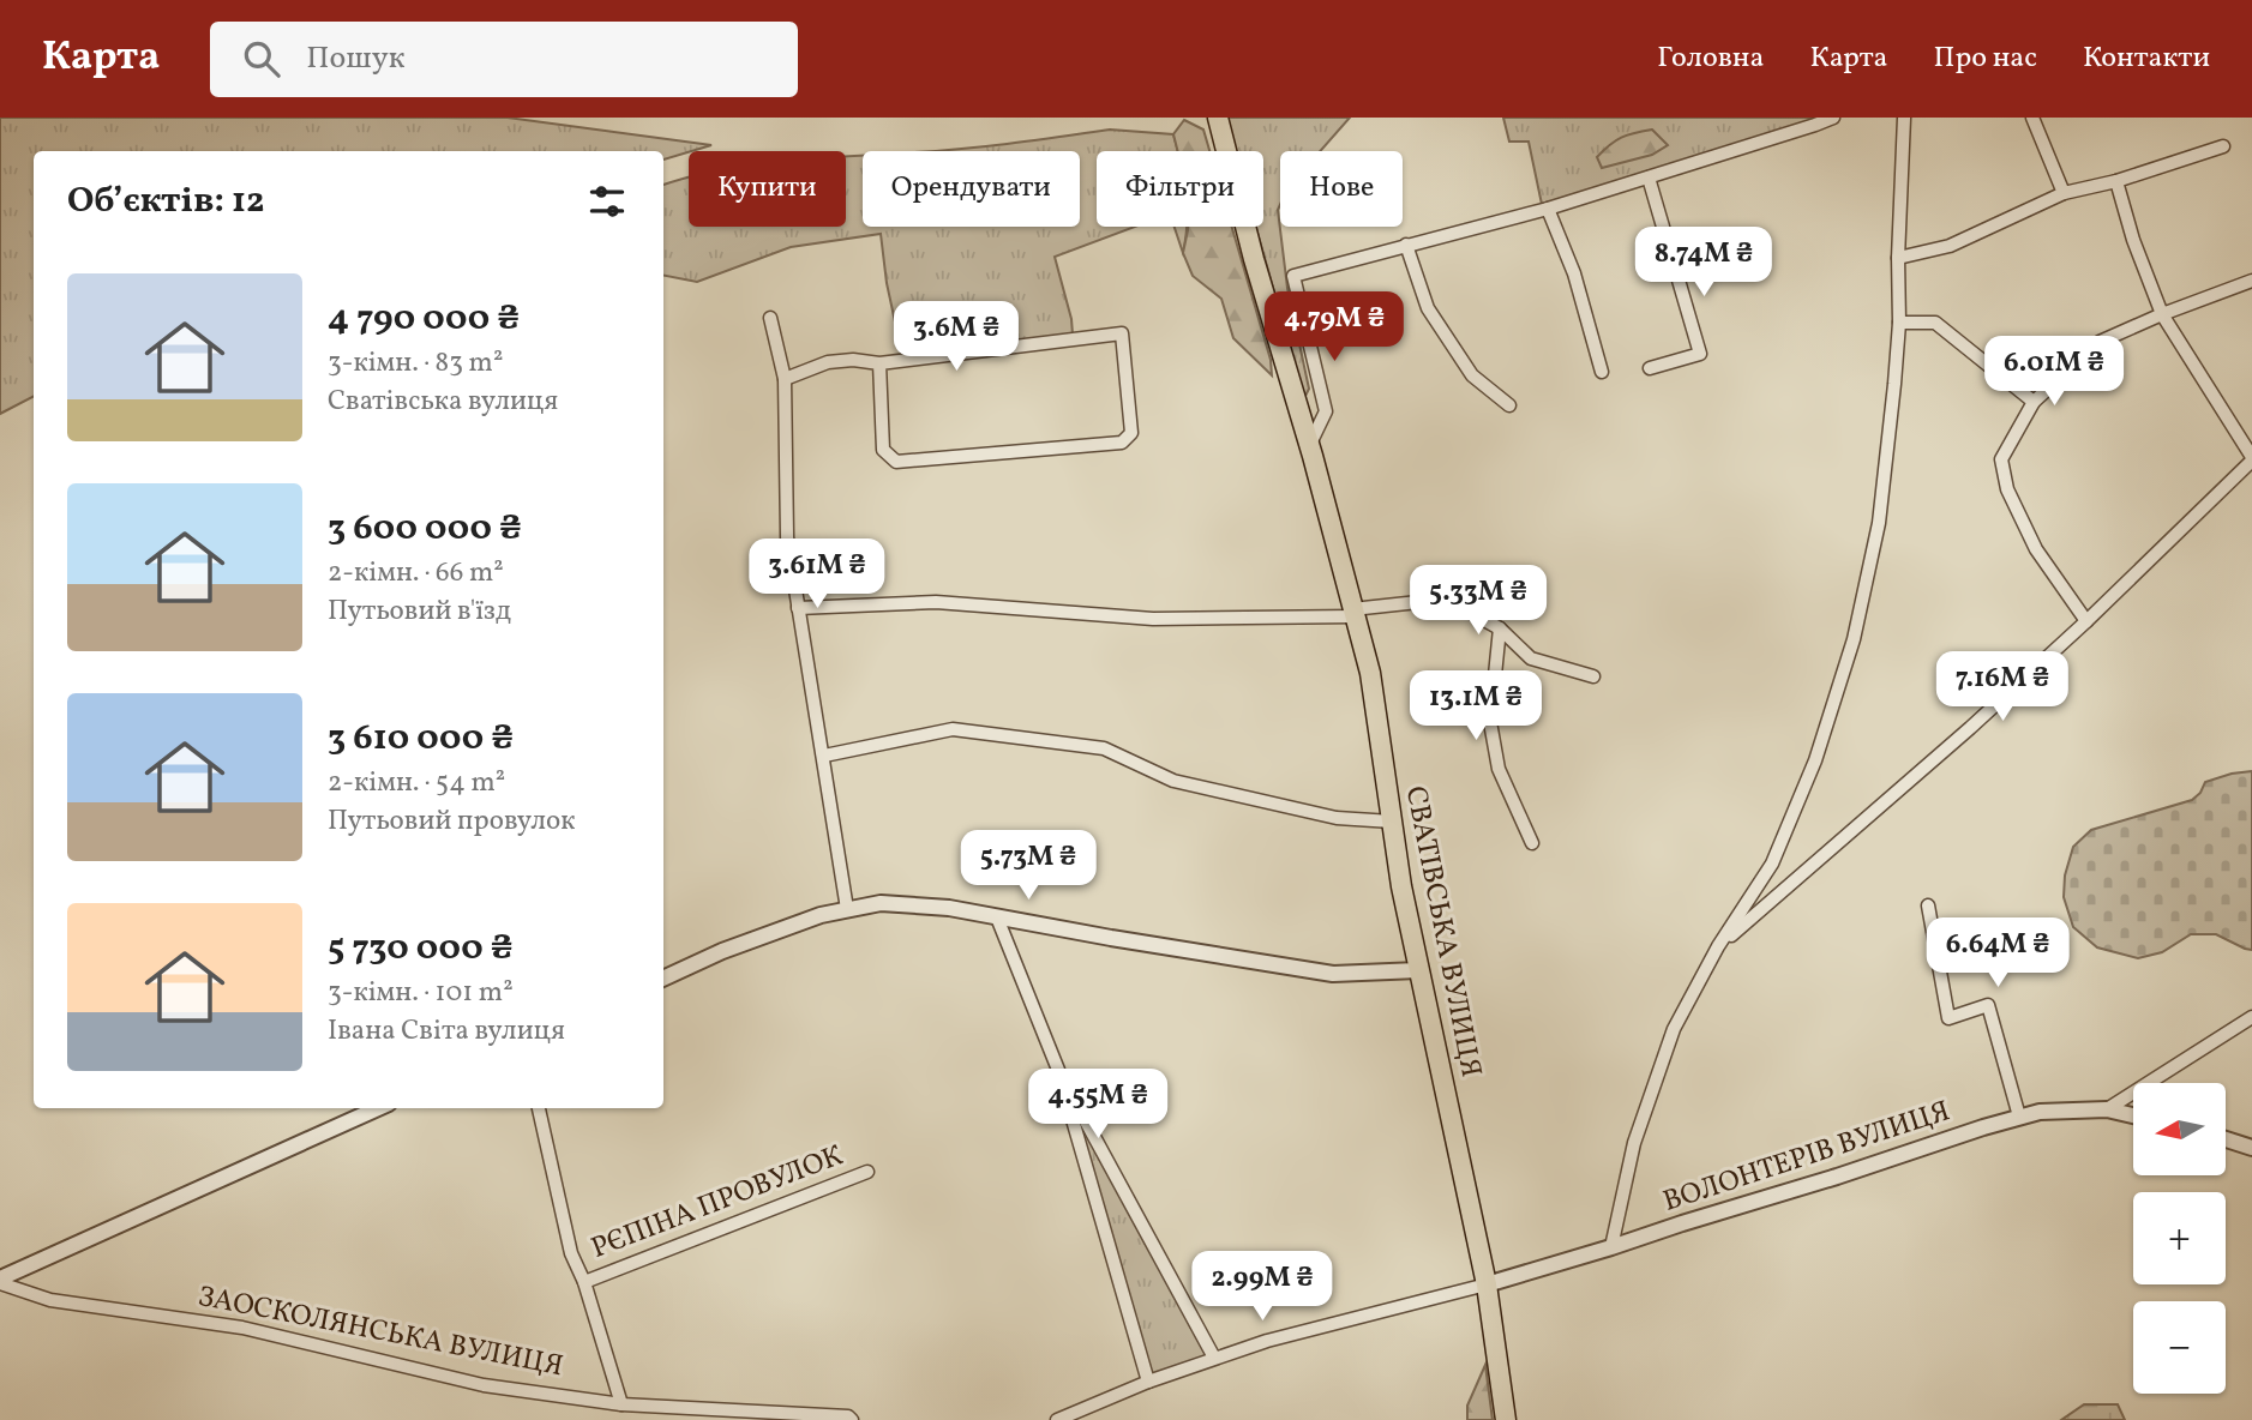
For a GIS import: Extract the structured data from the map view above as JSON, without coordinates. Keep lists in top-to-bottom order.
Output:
{
  "streets": {
    "main road": ["СВАТІВСЬКА ВУЛИЦЯ"],
    "street": ["ВОЛОНТЕРІВ ВУЛИЦЯ", "РЄПІНА ПРОВУЛОК", "ЗАОСКОЛЯНСЬКА ВУЛИЦЯ"]
  },
  "crossings": [
    ["СВАТІВСЬКА ВУЛИЦЯ", "ВОЛОНТЕРІВ ВУЛИЦЯ"]
  ],
  "north": "left",
  "page": {
    "header": "Карта",
    "search": "Пошук",
    "nav": [
      "Головна",
      "Карта",
      "Про нас",
      "Контакти"
    ],
    "chip": [
      "Купити",
      "Орендувати",
      "Фільтри",
      "Нове"
    ],
    "heading": "Об’єктів: 12",
    "price": [
      "8.74M ₴",
      "4.79M ₴",
      "3.6M ₴",
      "6.01M ₴",
      "3.61M ₴",
      "5.33M ₴",
      "7.16M ₴",
      "13.1M ₴",
      "5.73M ₴",
      "6.64M ₴",
      "4.55M ₴",
      "2.99M ₴"
    ],
    "list": [
      {
        "name": "4 790 000 ₴",
        "note": "3-кімн. · 83 m² · Сватівська вулиця"
      },
      {
        "name": "3 600 000 ₴",
        "note": "2-кімн. · 66 m² · Путьовий в'їзд"
      },
      {
        "name": "3 610 000 ₴",
        "note": "2-кімн. · 54 m² · Путьовий провулок"
      },
      {
        "name": "5 730 000 ₴",
        "note": "3-кімн. · 101 m² · Івана Світа вулиця"
      }
    ],
    "map_buttons": ["+", "−"]
  }
}
